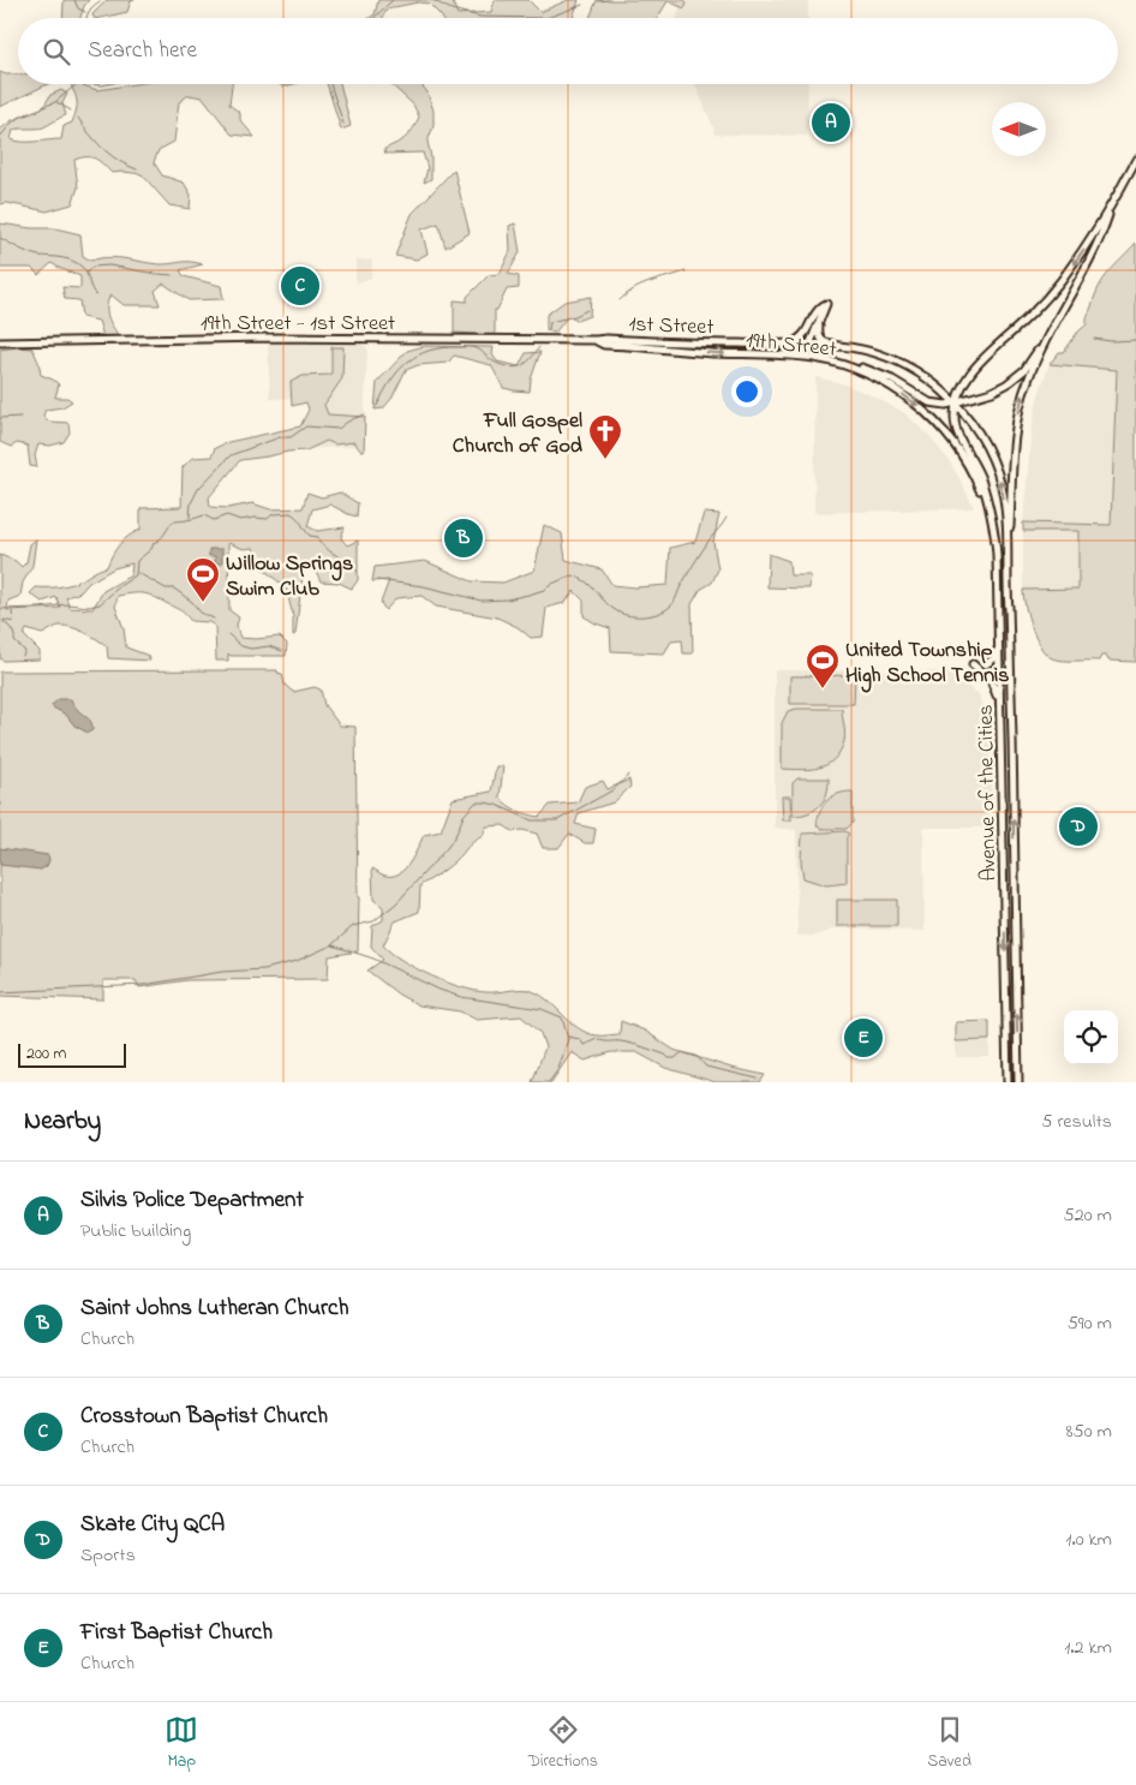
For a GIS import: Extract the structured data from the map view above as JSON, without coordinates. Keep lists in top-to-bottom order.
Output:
{
  "streets": {
    "main road": [
      "19th Street - 1st Street",
      "1st Street",
      "19th Street",
      "Avenue of the Cities"
    ]
  },
  "crossings": [
    ["19th Street - 1st Street", "1st Street"],
    ["19th Street - 1st Street", "19th Street"],
    ["1st Street", "19th Street"],
    ["1st Street", "Avenue of the Cities"],
    ["19th Street", "Avenue of the Cities"]
  ],
  "one_way": ["19th Street"],
  "places": {
    "church": ["Full Gospel Church of God"],
    "sports": ["Willow Springs Swim Club", "United Township High School Tennis"]
  },
  "scale_bar": "200 m",
  "north": "left",
  "page": {
    "search": "Search here",
    "pins": [
      "A",
      "C",
      "B",
      "D",
      "E"
    ],
    "scale": "200 m",
    "heading": ["Nearby", "5 results"],
    "list": [
      {
        "mark": "A",
        "name": "Silvis Police Department",
        "note": "Public building",
        "value": "520 m"
      },
      {
        "mark": "B",
        "name": "Saint Johns Lutheran Church",
        "note": "Church",
        "value": "590 m"
      },
      {
        "mark": "C",
        "name": "Crosstown Baptist Church",
        "note": "Church",
        "value": "850 m"
      },
      {
        "mark": "D",
        "name": "Skate City QCA",
        "note": "Sports",
        "value": "1.0 km"
      },
      {
        "mark": "E",
        "name": "First Baptist Church",
        "note": "Church",
        "value": "1.2 km"
      }
    ],
    "nav": ["Map", "Directions", "Saved"]
  }
}
